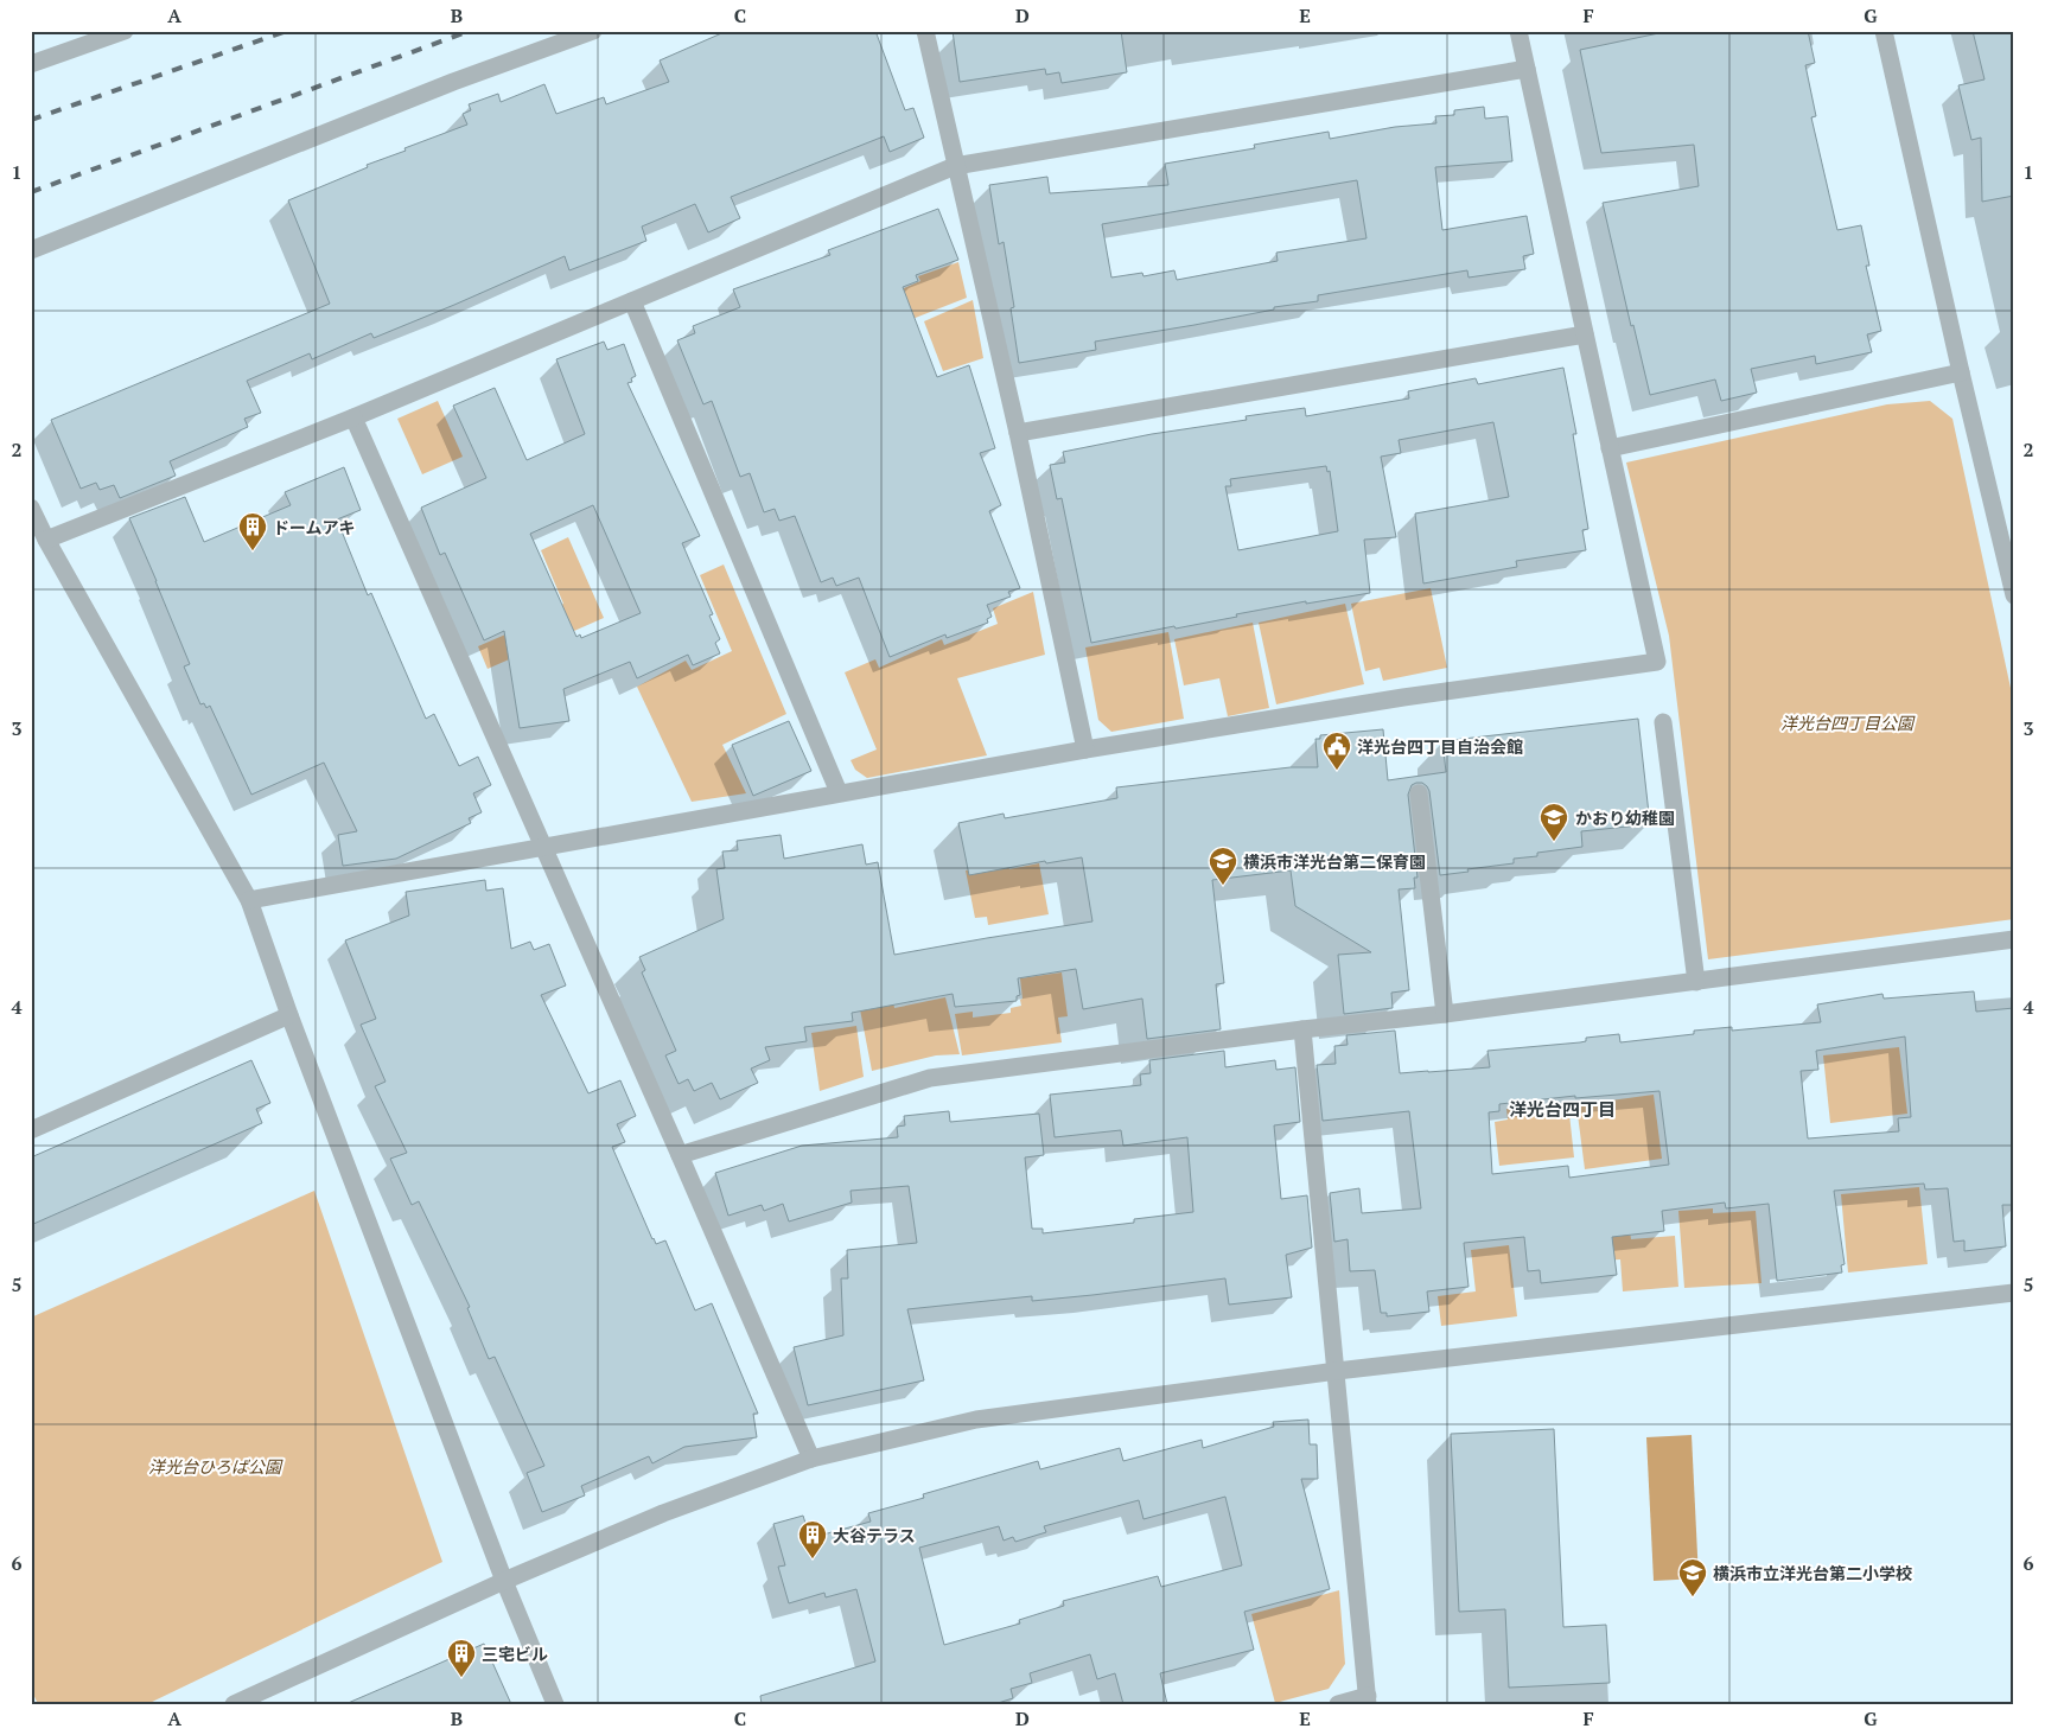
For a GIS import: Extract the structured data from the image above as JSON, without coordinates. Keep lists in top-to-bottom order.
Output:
{
  "districts": ["洋光台四丁目"],
  "parks": ["洋光台四丁目公園", "洋光台ひろば公園"],
  "places": {
    "building": ["ドームアキ", "大谷テラス", "三宅ビル"],
    "public building": ["洋光台四丁目自治会館"],
    "school or university": ["かおり幼稚園", "横浜市洋光台第二保育園", "横浜市立洋光台第二小学校"]
  },
  "grid": {
    "columns": [
      "A",
      "B",
      "C",
      "D",
      "E",
      "F",
      "G"
    ],
    "rows": [
      "1",
      "2",
      "3",
      "4",
      "5",
      "6"
    ]
  }
}
